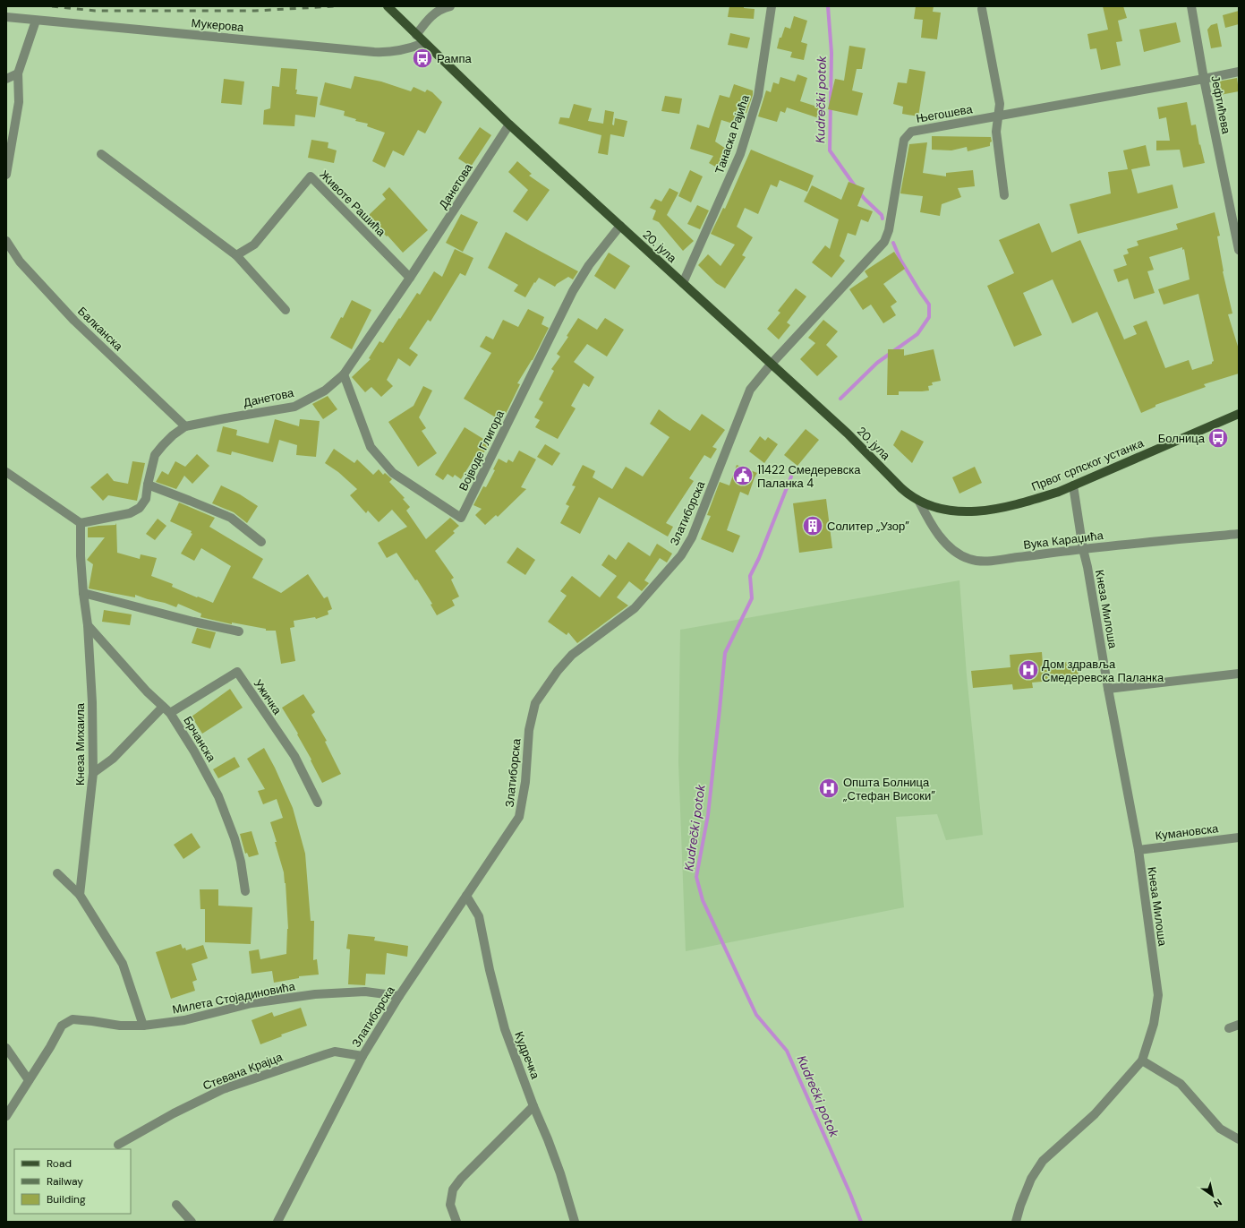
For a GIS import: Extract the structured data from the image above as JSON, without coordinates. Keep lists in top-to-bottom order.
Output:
{
  "streets": {
    "main road": ["20. јула", "Првог српског устанка"],
    "street": [
      "Мукерова",
      "Јефтићева",
      "Његошева",
      "Танаска Рајића",
      "Данетова",
      "Животе Рашића",
      "Балканска",
      "Војводе Глигора",
      "Златиборска",
      "Вука Караџића",
      "Кнеза Милоша",
      "Ужичка",
      "Брчанска",
      "Кнеза Михаила",
      "Кумановска",
      "Милета Стојадиновића",
      "Кудречка",
      "Стевана Крајца"
    ]
  },
  "crossings": [
    ["Мукерова", "20. јула"],
    ["Јефтићева", "Његошева"],
    ["Његошева", "20. јула"],
    ["Његошева", "Златиборска"],
    ["Танаска Рајића", "20. јула"],
    ["Данетова", "Животе Рашића"],
    ["Данетова", "20. јула"],
    ["Данетова", "Балканска"],
    ["Данетова", "Војводе Глигора"],
    ["20. јула", "Војводе Глигора"],
    ["20. јула", "Првог српског устанка"],
    ["20. јула", "Златиборска"],
    ["20. јула", "Вука Караџића"],
    ["Првог српског устанка", "Вука Караџића"],
    ["Првог српског устанка", "Кнеза Милоша"],
    ["Златиборска", "Милета Стојадиновића"],
    ["Златиборска", "Кудречка"],
    ["Златиборска", "Стевана Крајца"],
    ["Вука Караџића", "Кнеза Милоша"],
    ["Кнеза Милоша", "Кумановска"],
    ["Ужичка", "Брчанска"],
    ["Брчанска", "Кнеза Михаила"]
  ],
  "water": ["Kudrečki potok"],
  "places": {
    "bus stop": ["Рампа", "Болница"],
    "public building": ["11422 Смедеревска Паланка 4"],
    "building": ["Солитер „Узор”"],
    "hospital": ["Дом здравља Смедеревска Паланка", "Општа Болница „Стефан Високи”"]
  },
  "legend": ["Road", "Railway", "Building"],
  "north": "bottom right"
}
